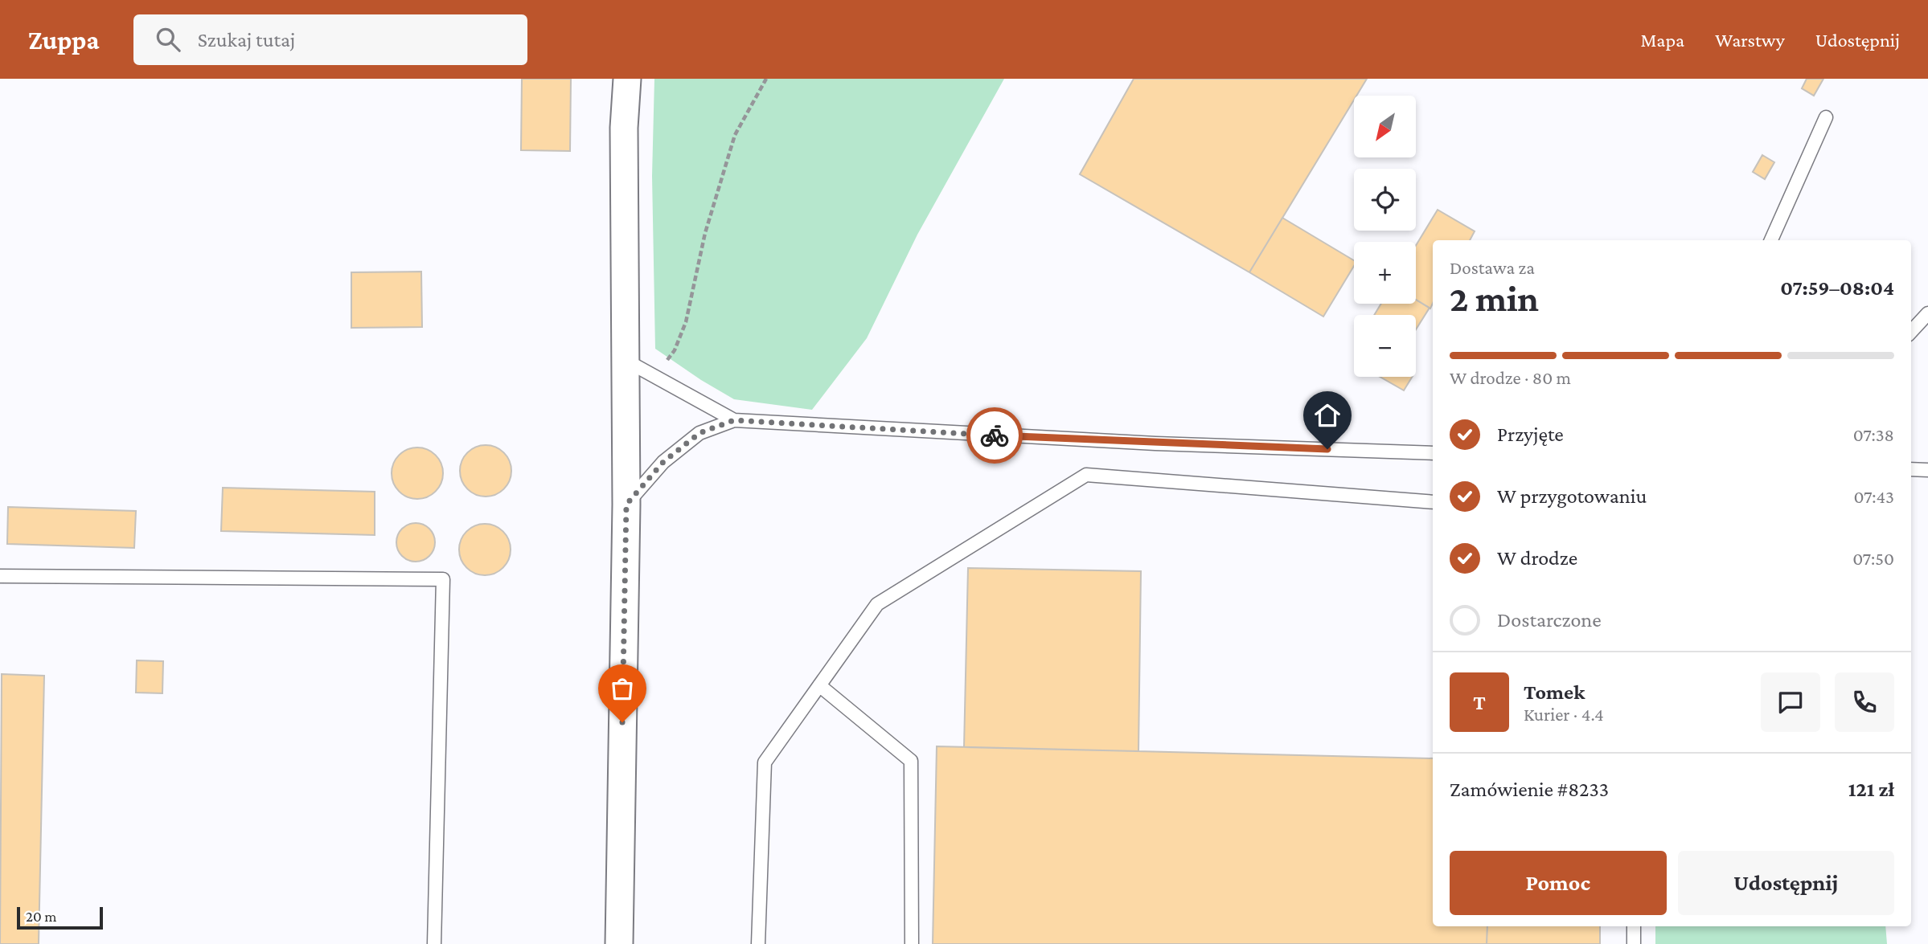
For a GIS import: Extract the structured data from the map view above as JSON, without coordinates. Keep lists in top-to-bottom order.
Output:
{
  "scale_bar": "20 m",
  "north": "bottom left",
  "page": {
    "header": "Zuppa",
    "search": "Szukaj tutaj",
    "nav": ["Mapa", "Warstwy", "Udostępnij"],
    "map_buttons": ["+", "−"],
    "heading": ["2 min", "Dostawa za", "07:59–08:04"],
    "panel": [
      "Tomek",
      "Kurier · 4.4",
      "Zamówienie #8233",
      "121 zł"
    ],
    "bar": "W drodze · 80 m",
    "list": [
      ["Przyjęte", "07:38"],
      ["W przygotowaniu", "07:43"],
      ["W drodze", "07:50"],
      "Dostarczone"
    ],
    "round": "T",
    "buttons": ["Pomoc", "Udostępnij"],
    "scale": "20 m"
  }
}
